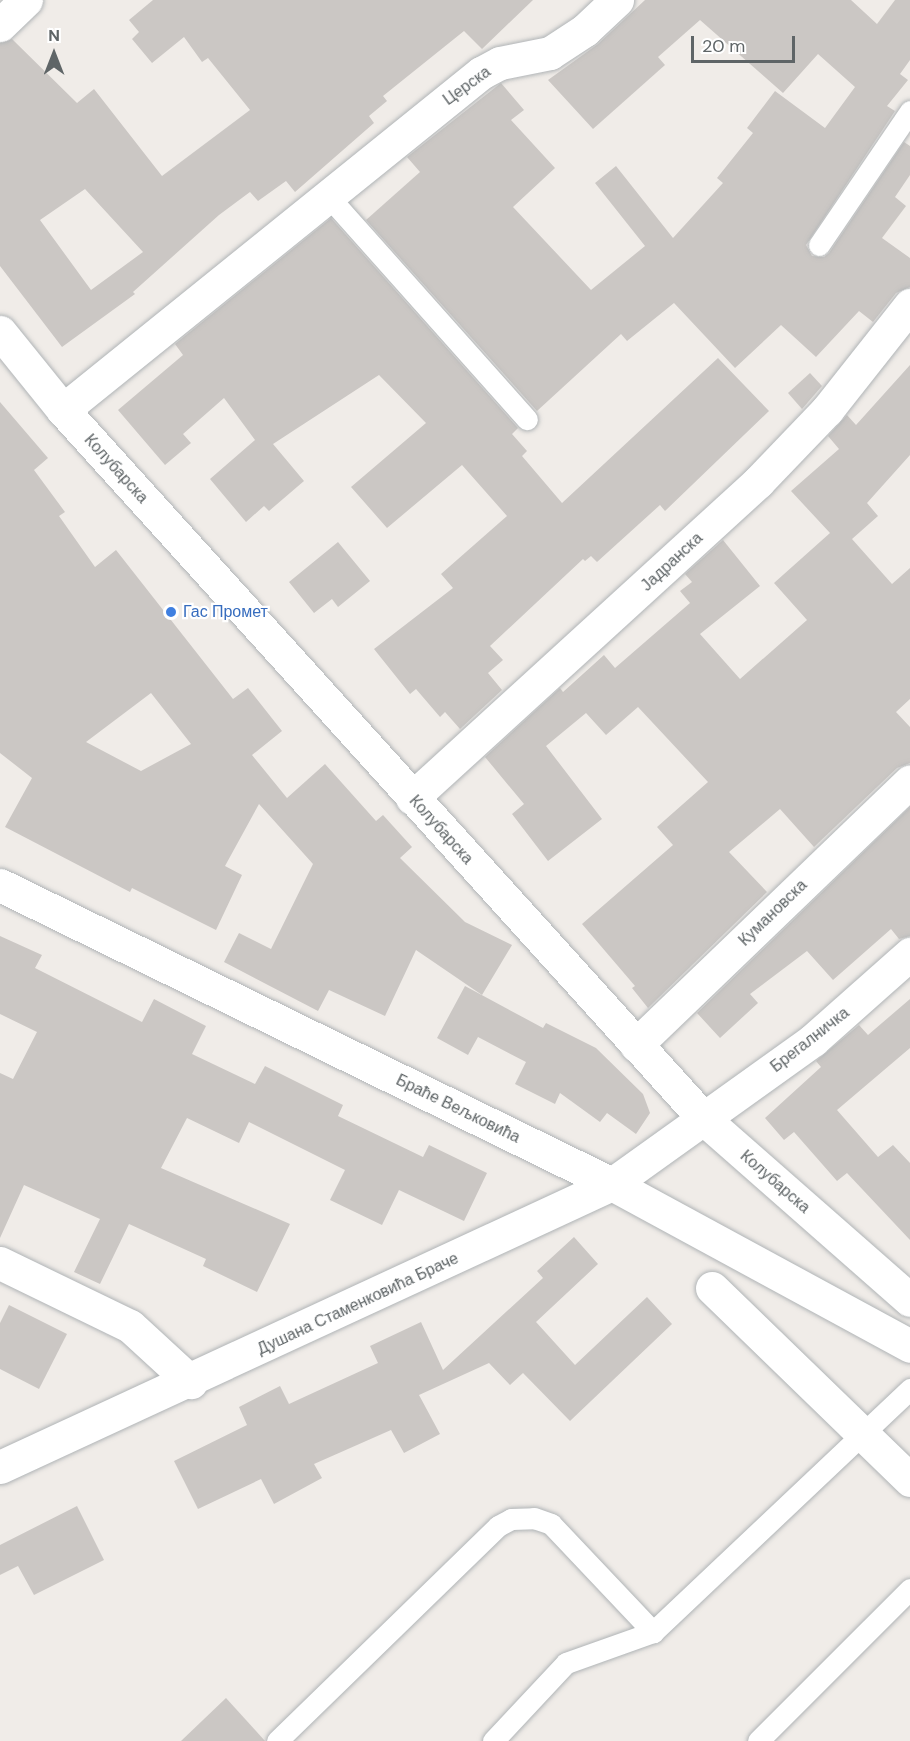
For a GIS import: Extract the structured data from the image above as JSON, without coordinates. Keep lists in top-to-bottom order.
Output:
{
  "streets": {
    "street": [
      "Церска",
      "Колубарска",
      "Јадранска",
      "Кумановска",
      "Брегалничка",
      "Браће Вељковића",
      "Душана Стаменковића Браче"
    ]
  },
  "crossings": [
    ["Церска", "Колубарска"],
    ["Колубарска", "Јадранска"],
    ["Колубарска", "Кумановска"],
    ["Колубарска", "Брегалничка"],
    ["Колубарска", "Душана Стаменковића Браче"],
    ["Брегалничка", "Душана Стаменковића Браче"],
    ["Браће Вељковића", "Душана Стаменковића Браче"]
  ],
  "places": ["Гас Промет"],
  "scale_bar": "20 m",
  "north": "top"
}
